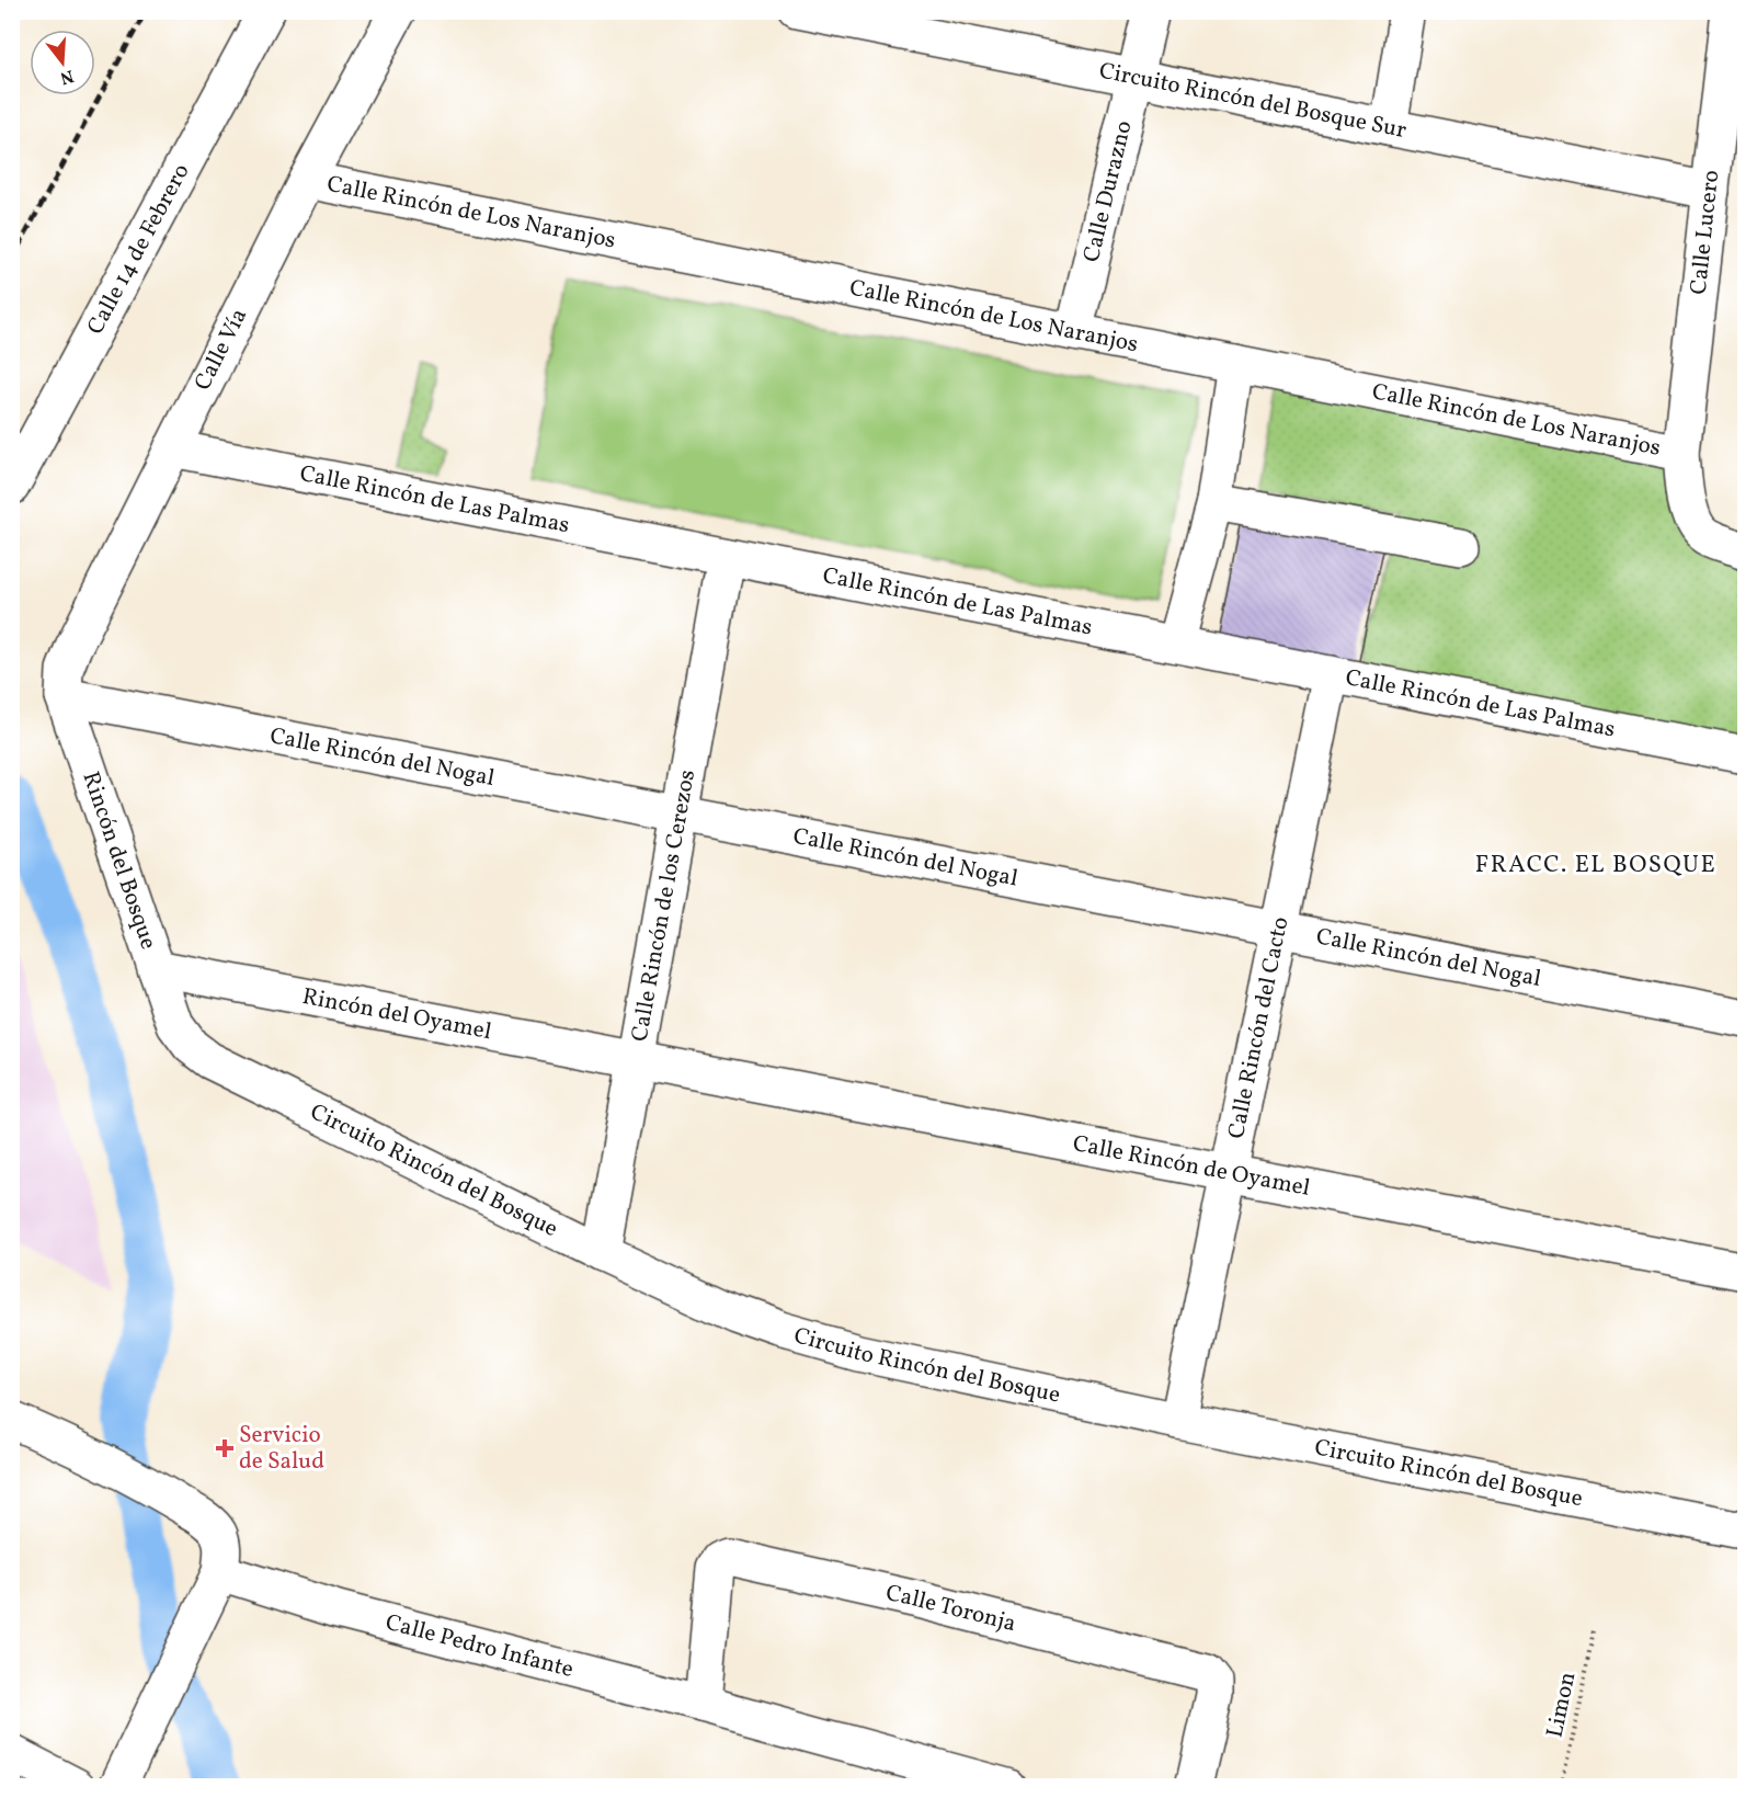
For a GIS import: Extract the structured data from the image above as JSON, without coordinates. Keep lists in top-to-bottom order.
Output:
{
  "streets": {
    "street": [
      "Circuito Rincón del Bosque Sur",
      "Calle Durazno",
      "Calle Rincón de Los Naranjos",
      "Calle Lucero",
      "Calle 14 de Febrero",
      "Calle Vía",
      "Calle Rincón de Las Palmas",
      "Calle Rincón del Nogal",
      "Rincón del Bosque",
      "Calle Rincón de los Cerezos",
      "Rincón del Oyamel",
      "Calle Rincón del Cacto",
      "Calle Rincón de Oyamel",
      "Circuito Rincón del Bosque",
      "Calle Toronja",
      "Calle Pedro Infante"
    ],
    "path": ["Limon"]
  },
  "crossings": [
    ["Circuito Rincón del Bosque Sur", "Calle Durazno"],
    ["Circuito Rincón del Bosque Sur", "Calle Lucero"],
    ["Calle Durazno", "Calle Rincón de Los Naranjos"],
    ["Calle Rincón de Los Naranjos", "Calle Lucero"],
    ["Calle Rincón de Los Naranjos", "Calle Vía"],
    ["Calle Vía", "Calle Rincón de Las Palmas"],
    ["Calle Vía", "Calle Rincón del Nogal"],
    ["Calle Vía", "Rincón del Bosque"],
    ["Calle Rincón de Las Palmas", "Calle Rincón de los Cerezos"],
    ["Calle Rincón de Las Palmas", "Calle Rincón del Cacto"],
    ["Calle Rincón del Nogal", "Rincón del Bosque"],
    ["Calle Rincón del Nogal", "Calle Rincón de los Cerezos"],
    ["Calle Rincón del Nogal", "Calle Rincón del Cacto"],
    ["Rincón del Bosque", "Rincón del Oyamel"],
    ["Rincón del Bosque", "Circuito Rincón del Bosque"],
    ["Calle Rincón de los Cerezos", "Rincón del Oyamel"],
    ["Calle Rincón de los Cerezos", "Calle Rincón de Oyamel"],
    ["Calle Rincón de los Cerezos", "Circuito Rincón del Bosque"],
    ["Rincón del Oyamel", "Calle Rincón de Oyamel"],
    ["Calle Rincón del Cacto", "Calle Rincón de Oyamel"],
    ["Calle Rincón del Cacto", "Circuito Rincón del Bosque"],
    ["Calle Toronja", "Calle Pedro Infante"]
  ],
  "districts": ["FRACC. EL BOSQUE"],
  "places": {
    "health": ["Servicio de Salud"]
  },
  "north": "bottom"
}
